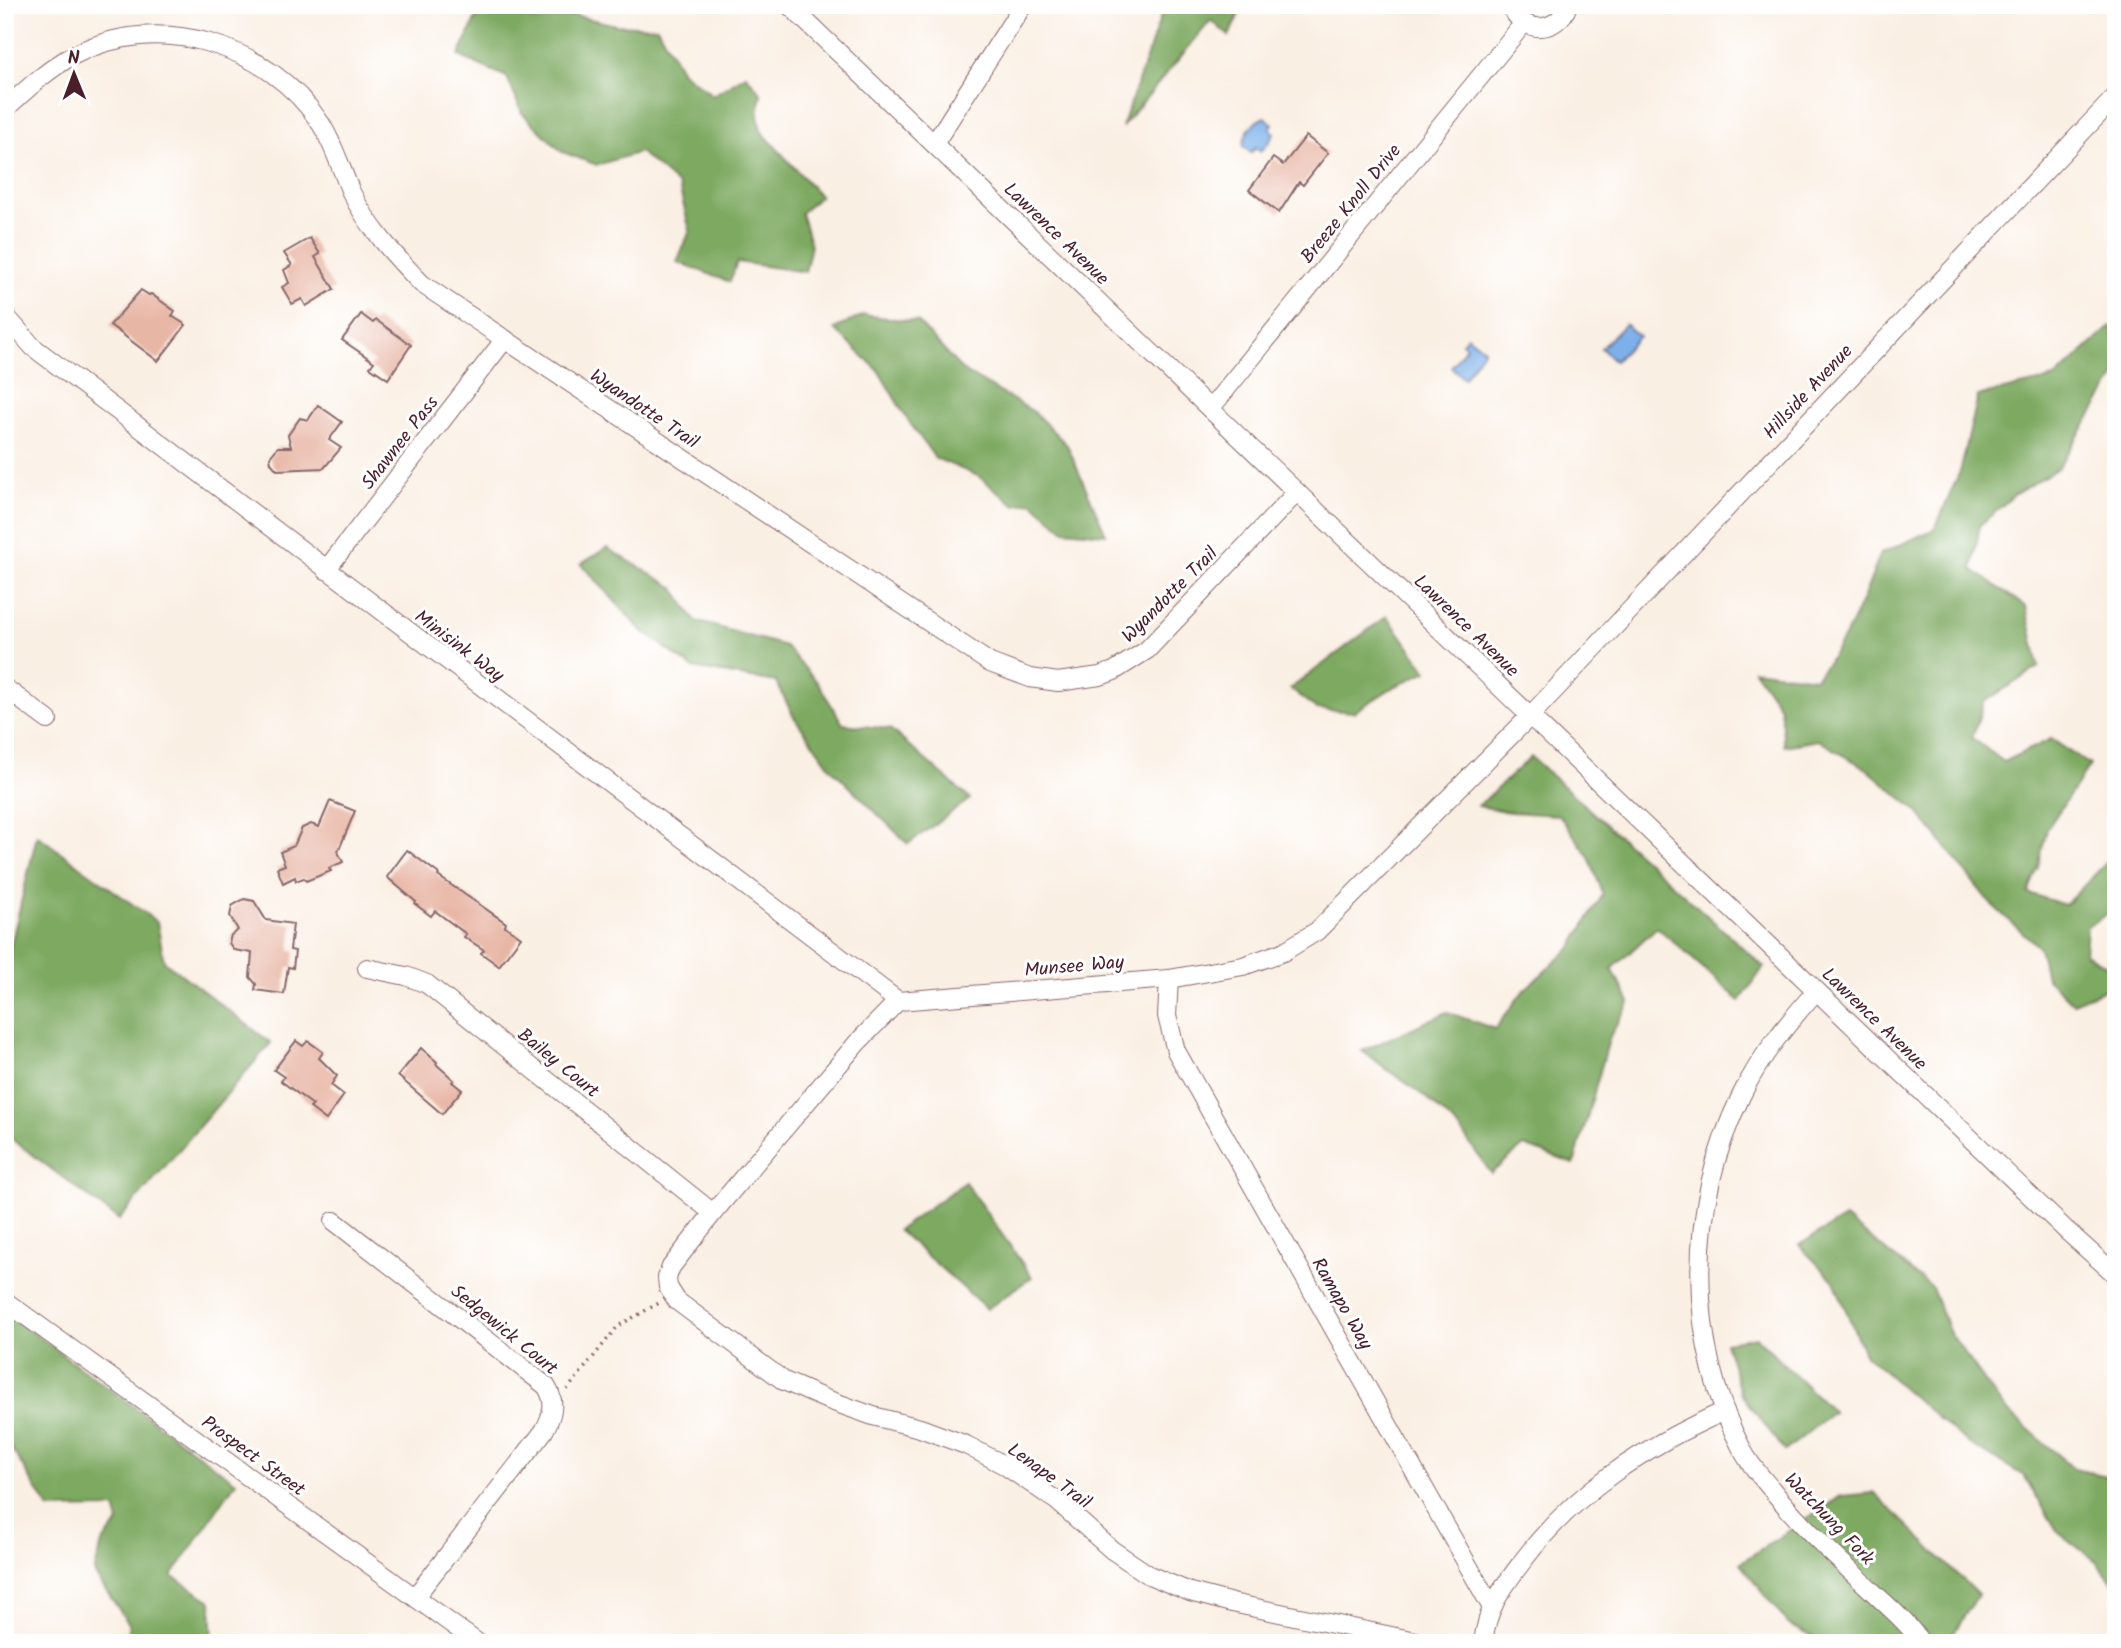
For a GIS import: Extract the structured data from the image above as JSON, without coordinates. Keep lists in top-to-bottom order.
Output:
{
  "streets": {
    "street": [
      "Breeze Knoll Drive",
      "Lawrence Avenue",
      "Hillside Avenue",
      "Wyandotte Trail",
      "Shawnee Pass",
      "Minisink Way",
      "Munsee Way",
      "Bailey Court",
      "Ramapo Way",
      "Sedgewick Court",
      "Prospect Street",
      "Lenape Trail",
      "Watchung Fork"
    ]
  },
  "crossings": [
    ["Breeze Knoll Drive", "Lawrence Avenue"],
    ["Lawrence Avenue", "Hillside Avenue"],
    ["Lawrence Avenue", "Wyandotte Trail"],
    ["Lawrence Avenue", "Munsee Way"],
    ["Lawrence Avenue", "Watchung Fork"],
    ["Hillside Avenue", "Munsee Way"],
    ["Wyandotte Trail", "Shawnee Pass"],
    ["Shawnee Pass", "Minisink Way"],
    ["Minisink Way", "Munsee Way"],
    ["Munsee Way", "Ramapo Way"]
  ],
  "north": "top"
}
